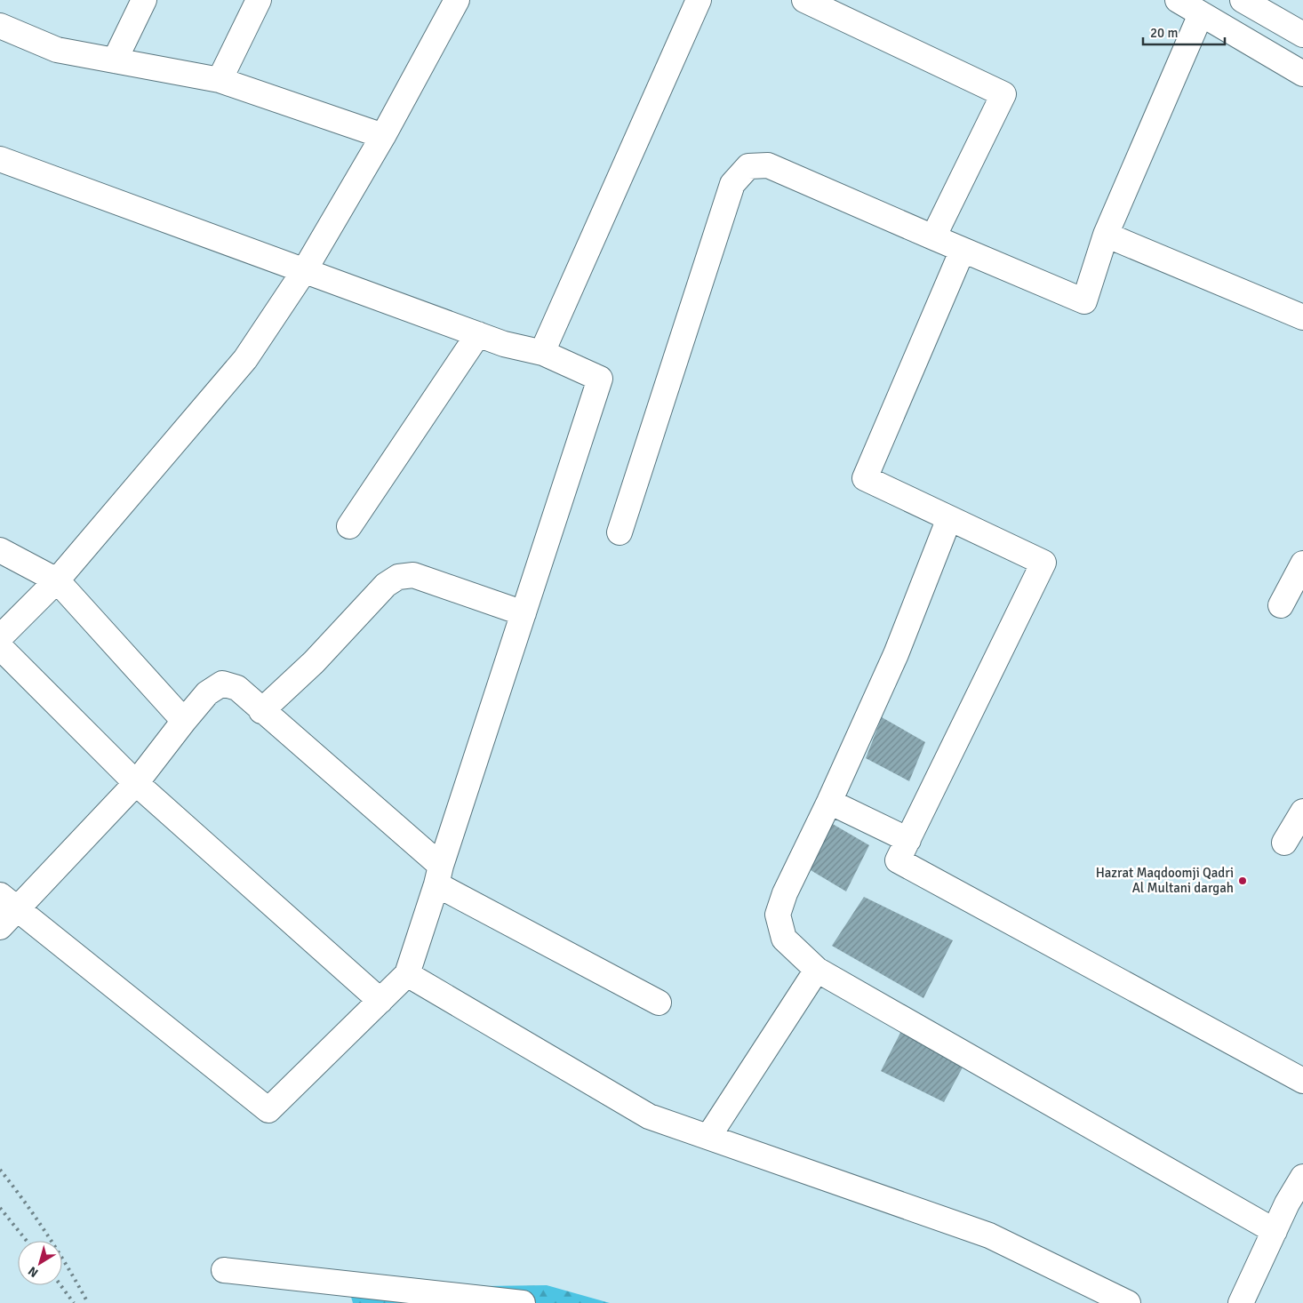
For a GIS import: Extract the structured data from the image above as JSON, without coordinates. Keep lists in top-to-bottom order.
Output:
{
  "places": ["Hazrat Maqdoomji Qadri Al Multani dargah"],
  "scale_bar": "20 m",
  "north": "bottom left"
}
